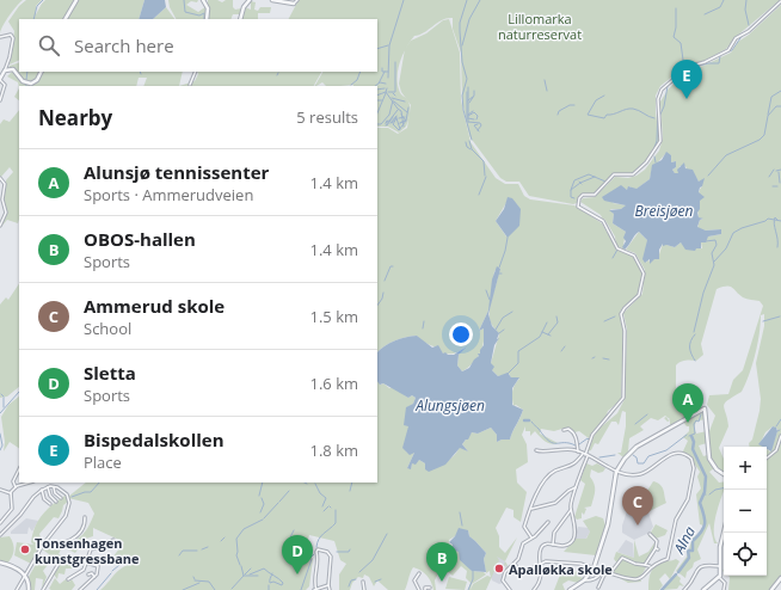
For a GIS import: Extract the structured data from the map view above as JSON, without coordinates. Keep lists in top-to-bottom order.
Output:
{
  "water": ["Breisjøen", "Alungsjøen", "Alna"],
  "parks": ["Lillomarka naturreservat"],
  "places": ["Tonsenhagen kunstgressbane", "Apalløkka skole"],
  "page": {
    "search": "Search here",
    "pins": [
      "E",
      "A",
      "C",
      "D",
      "B"
    ],
    "heading": ["Nearby", "5 results"],
    "list": [
      {
        "mark": "A",
        "name": "Alunsjø tennissenter",
        "note": "Sports · Ammerudveien",
        "value": "1.4 km"
      },
      {
        "mark": "B",
        "name": "OBOS-hallen",
        "note": "Sports",
        "value": "1.4 km"
      },
      {
        "mark": "C",
        "name": "Ammerud skole",
        "note": "School",
        "value": "1.5 km"
      },
      {
        "mark": "D",
        "name": "Sletta",
        "note": "Sports",
        "value": "1.6 km"
      },
      {
        "mark": "E",
        "name": "Bispedalskollen",
        "note": "Place",
        "value": "1.8 km"
      }
    ],
    "map_buttons": ["+", "−"]
  }
}
